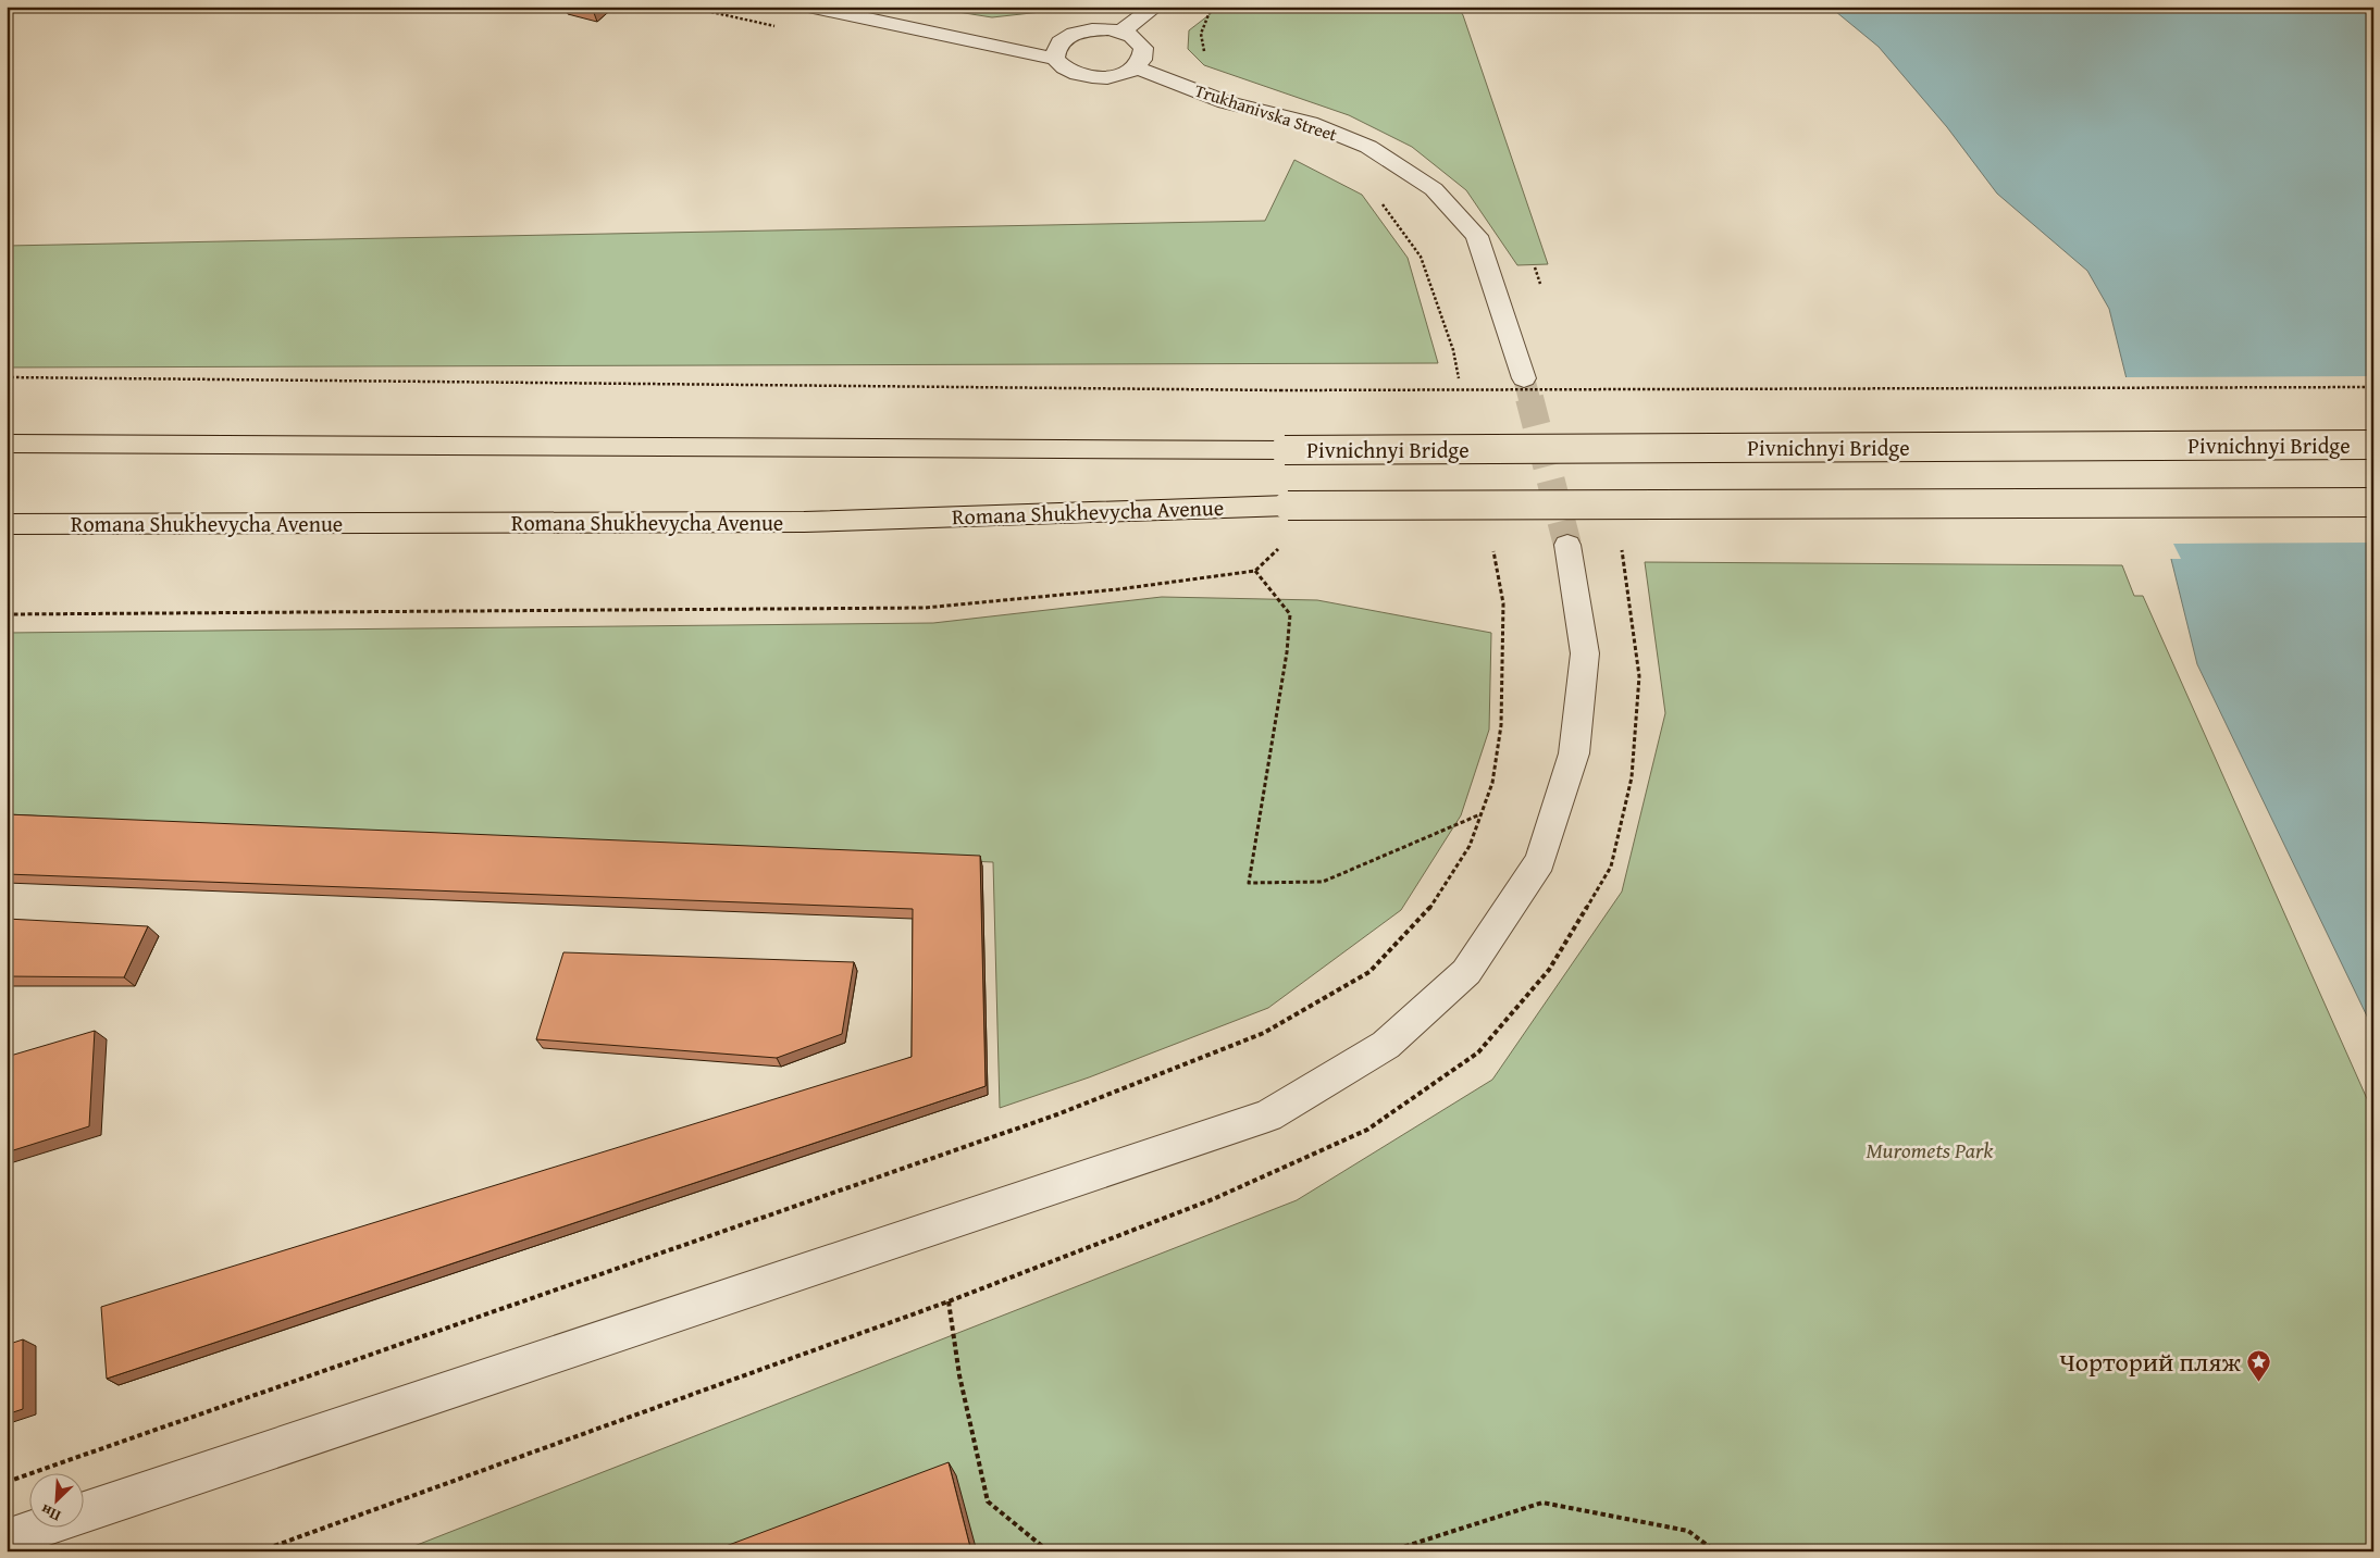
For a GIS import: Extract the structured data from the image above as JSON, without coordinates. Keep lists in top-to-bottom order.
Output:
{
  "streets": {
    "main road": ["Pivnichnyi Bridge", "Romana Shukhevycha Avenue"],
    "street": ["Trukhanivska Street"]
  },
  "parks": ["Muromets Park"],
  "places": {
    "place": ["Чорторий пляж"]
  },
  "north": "bottom left"
}
